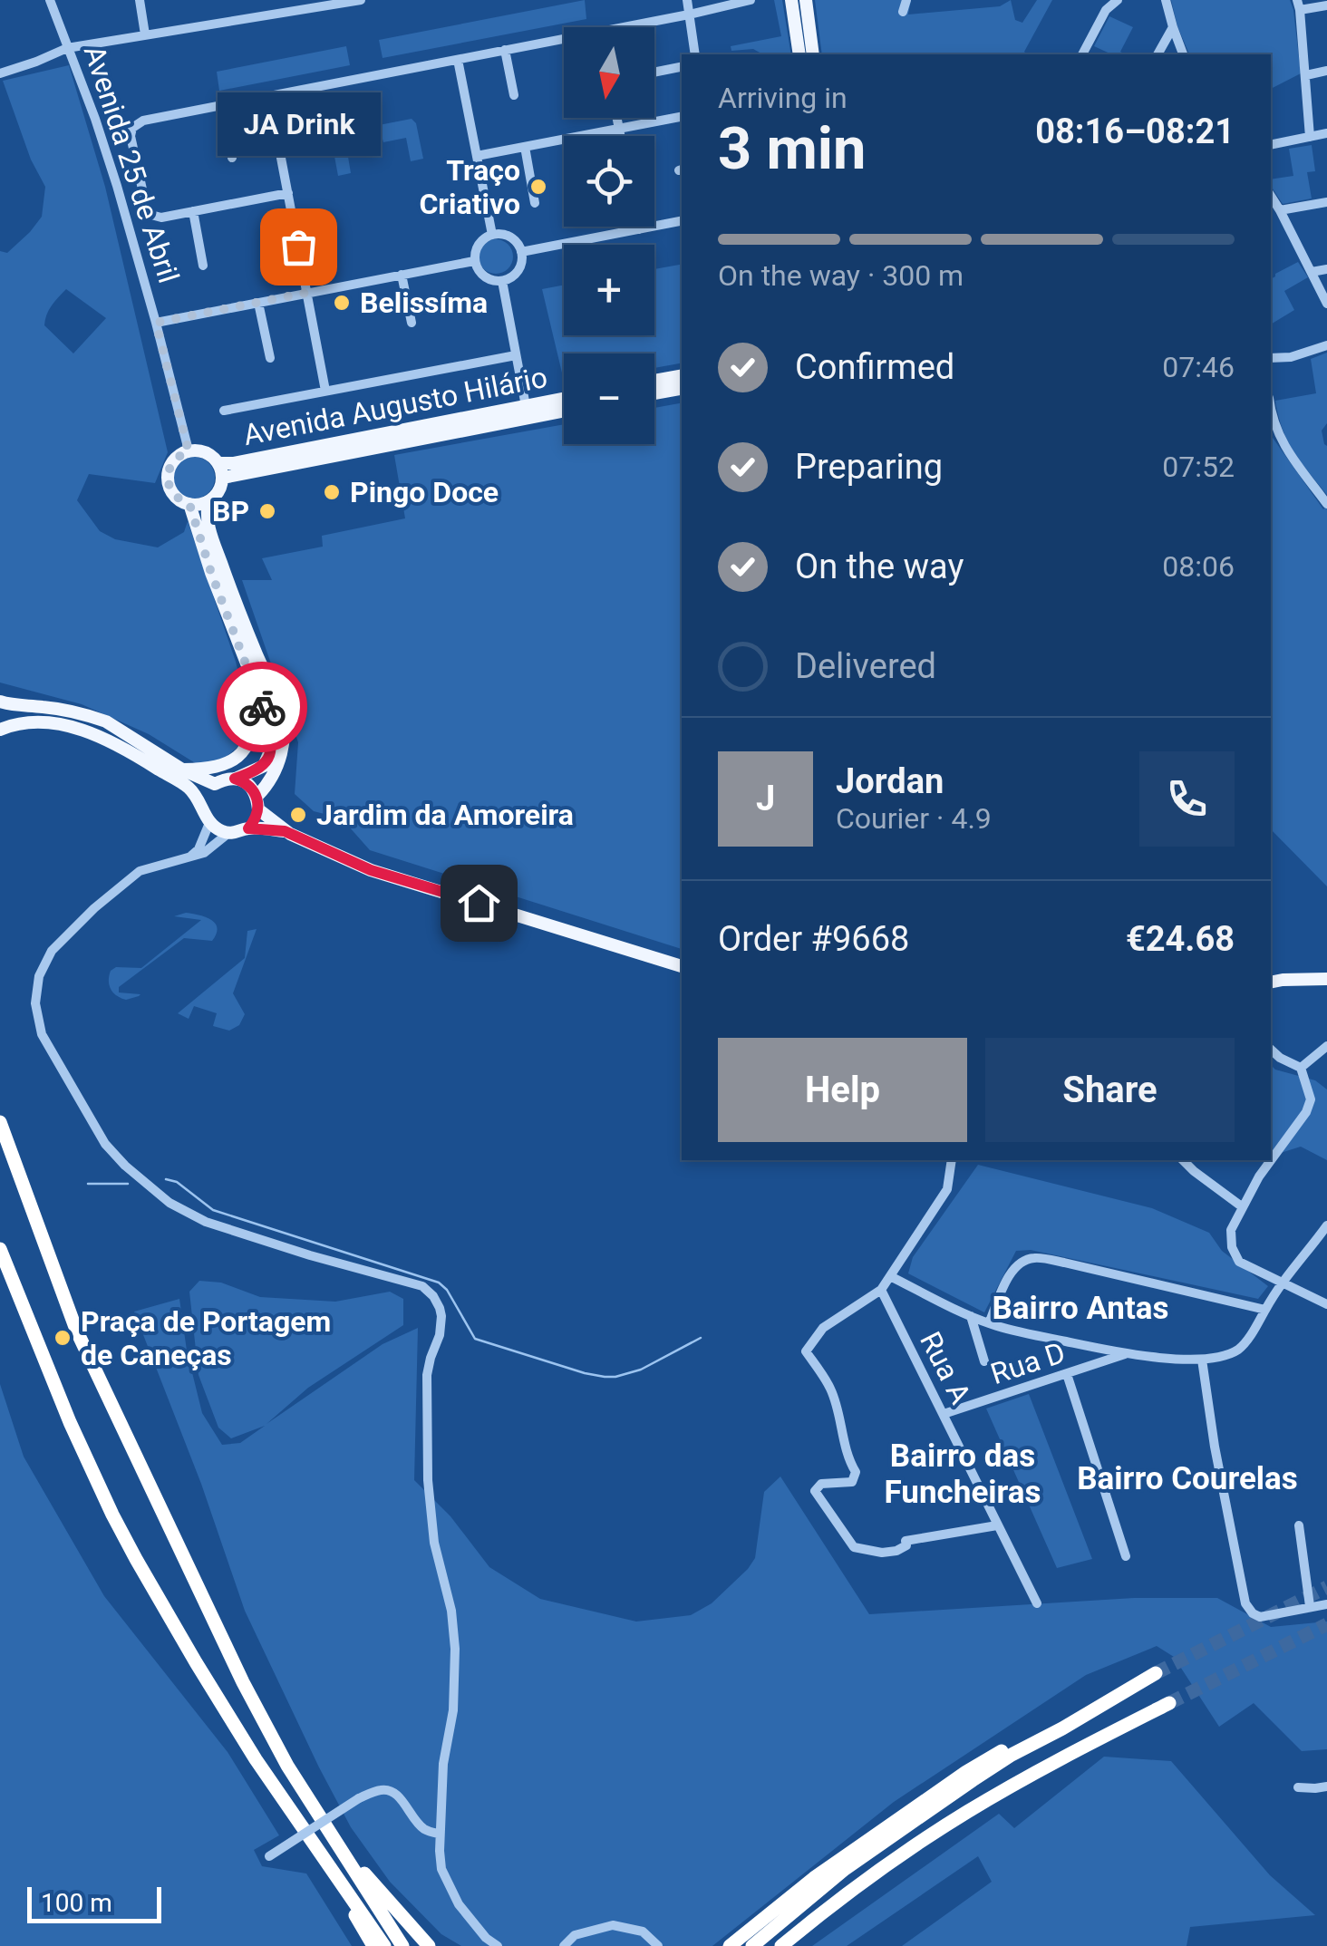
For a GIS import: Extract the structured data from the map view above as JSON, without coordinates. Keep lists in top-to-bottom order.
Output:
{
  "streets": {
    "main road": ["Avenida Augusto Hilário"],
    "street": ["Avenida 25 de Abril", "Rua D", "Rua A"]
  },
  "crossings": [
    ["Avenida 25 de Abril", "Avenida Augusto Hilário"],
    ["Rua D", "Rua A"]
  ],
  "districts": ["Bairro Antas", "Bairro das Funcheiras", "Bairro Courelas"],
  "places": [
    "Traço Criativo",
    "JA Drink",
    "Belissíma",
    "Pingo Doce",
    "BP",
    "Jardim da Amoreira",
    "Praça de Portagem de Caneças"
  ],
  "scale_bar": "100 m",
  "north": "bottom",
  "page": {
    "map_buttons": ["+", "−"],
    "heading": ["3 min", "Arriving in", "08:16–08:21"],
    "panel": [
      "Jordan",
      "Courier · 4.9",
      "Order #9668",
      "€24.68"
    ],
    "bubble": "JA Drink",
    "bar": "On the way · 300 m",
    "list": [
      ["Confirmed", "07:46"],
      ["Preparing", "07:52"],
      ["On the way", "08:06"],
      "Delivered"
    ],
    "round": "J",
    "buttons": ["Help", "Share"],
    "scale": "100 m"
  }
}
